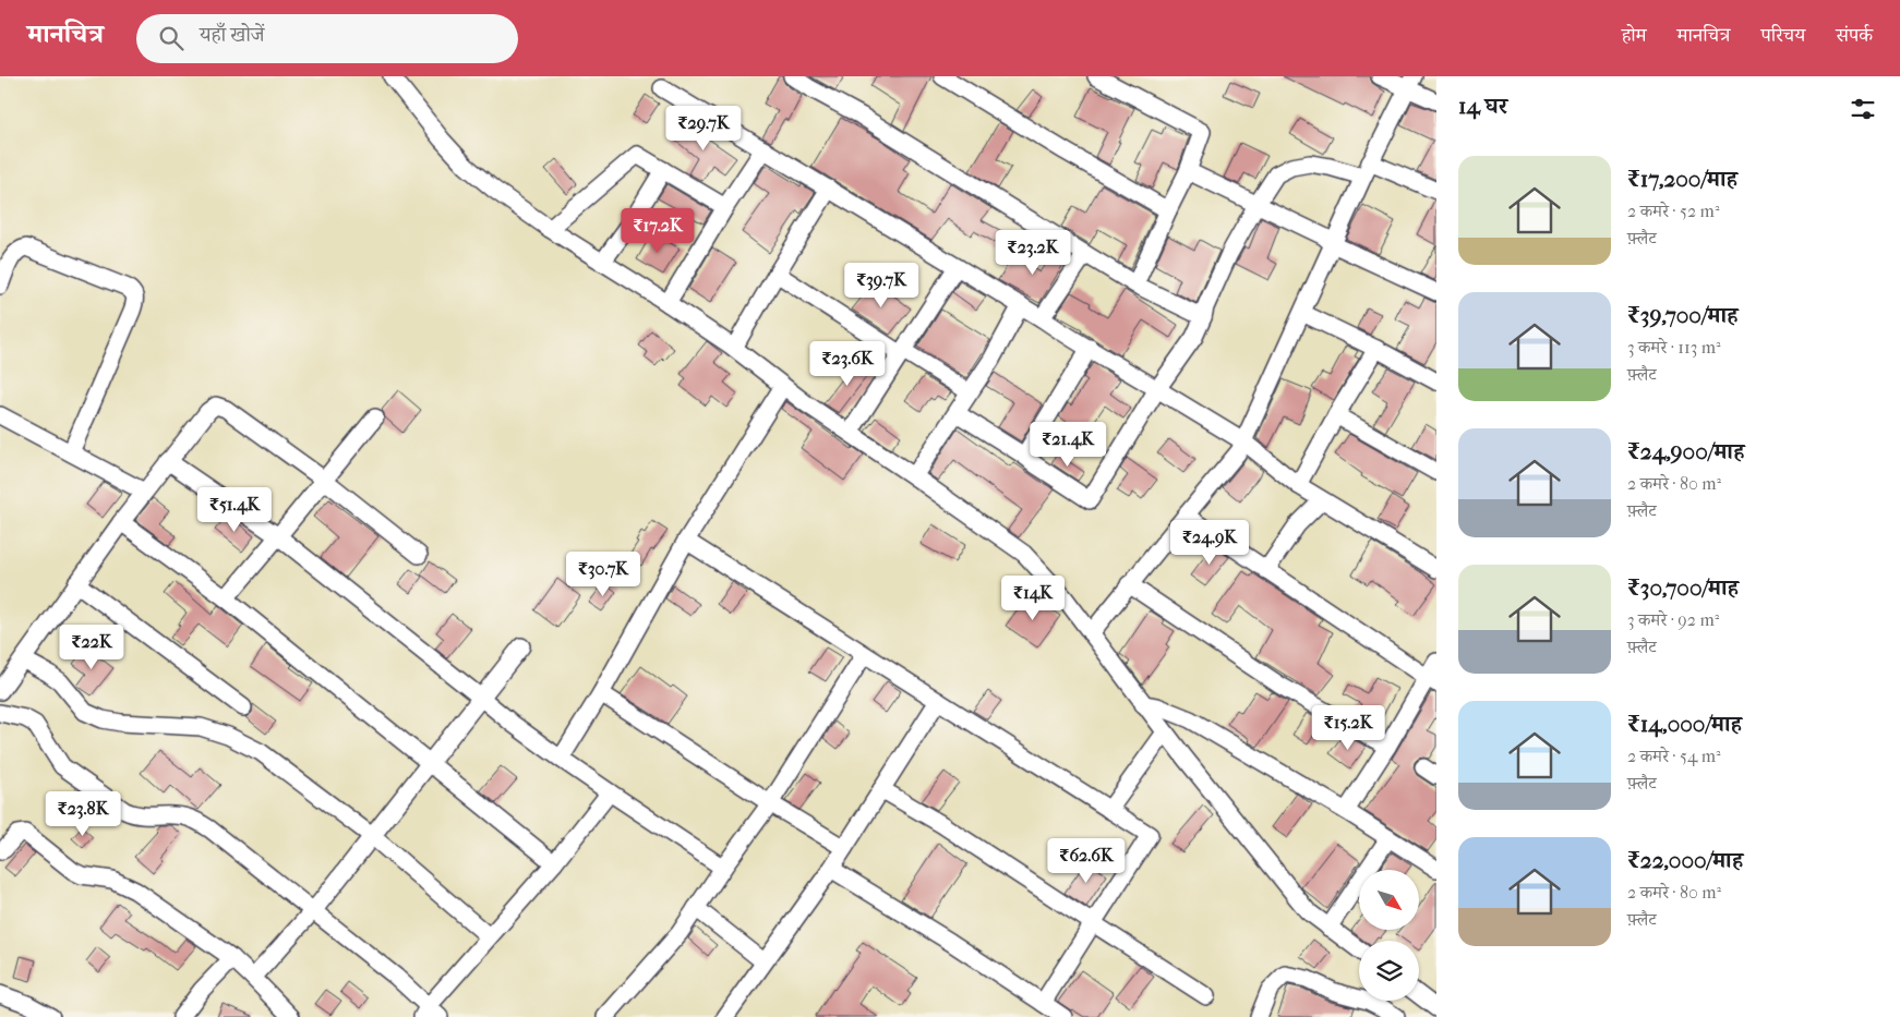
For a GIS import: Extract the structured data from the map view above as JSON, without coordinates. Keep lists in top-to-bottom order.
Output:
{
  "north": "bottom right",
  "page": {
    "header": "मानचित्र",
    "search": "यहाँ खोजें",
    "nav": [
      "होम",
      "मानचित्र",
      "परिचय",
      "संपर्क"
    ],
    "heading": "14 घर",
    "price": [
      "₹29.7K",
      "₹17.2K",
      "₹23.2K",
      "₹39.7K",
      "₹23.6K",
      "₹21.4K",
      "₹51.4K",
      "₹24.9K",
      "₹30.7K",
      "₹14K",
      "₹22K",
      "₹15.2K",
      "₹23.8K",
      "₹62.6K"
    ],
    "list": [
      {
        "name": "₹17,200/माह",
        "note": "2 कमरे · 52 m² · फ़्लैट"
      },
      {
        "name": "₹39,700/माह",
        "note": "3 कमरे · 113 m² · फ़्लैट"
      },
      {
        "name": "₹24,900/माह",
        "note": "2 कमरे · 80 m² · फ़्लैट"
      },
      {
        "name": "₹30,700/माह",
        "note": "3 कमरे · 92 m² · फ़्लैट"
      },
      {
        "name": "₹14,000/माह",
        "note": "2 कमरे · 54 m² · फ़्लैट"
      },
      {
        "name": "₹22,000/माह",
        "note": "2 कमरे · 80 m² · फ़्लैट"
      }
    ]
  }
}
